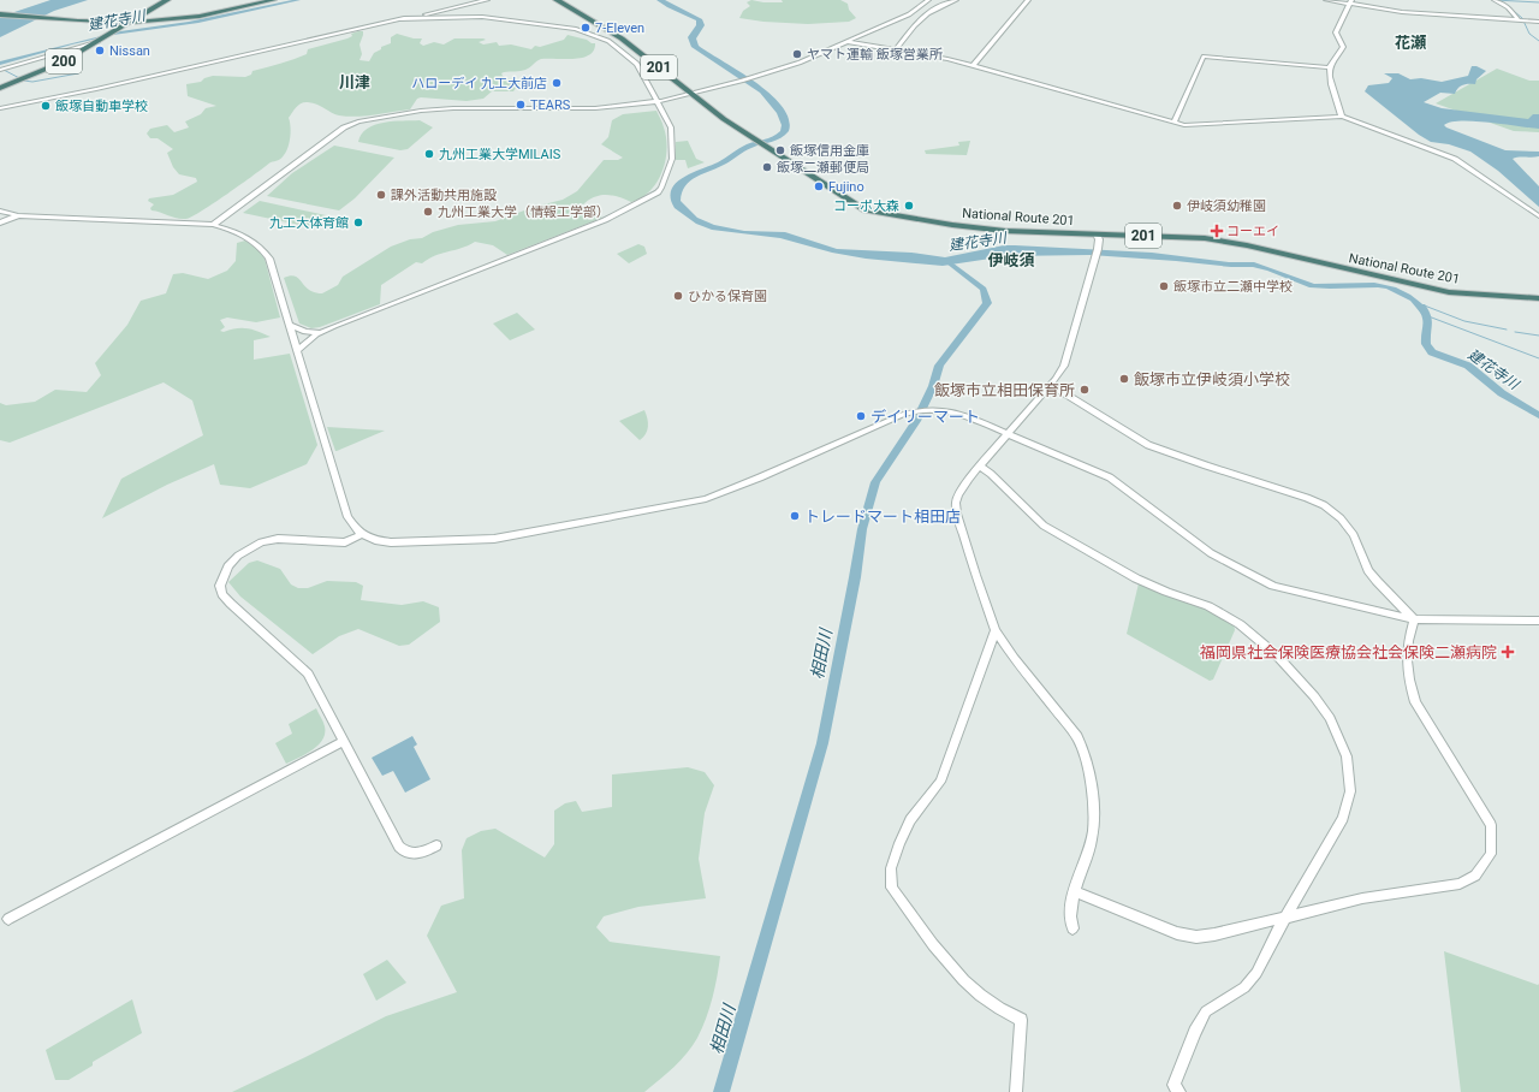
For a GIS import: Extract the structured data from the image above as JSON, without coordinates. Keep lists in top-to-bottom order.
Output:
{
  "streets": {
    "highway": ["200", "201", "National Route 201"]
  },
  "districts": ["花瀬", "川津", "伊岐須"],
  "water": ["建花寺川", "相田川"],
  "places": {
    "other": [
      "7-Eleven",
      "Nissan",
      "ヤマト運輸 飯塚営業所",
      "ハローデイ 九工大前店",
      "TEARS",
      "飯塚自動車学校",
      "飯塚信用金庫",
      "九州工業大学MILAIS",
      "飯塚二瀬郵便局",
      "Fujino",
      "課外活動共用施設",
      "コーポ大森",
      "伊岐須幼稚園",
      "九州工業大学（情報工学部）",
      "九工大体育館",
      "飯塚市立二瀬中学校",
      "ひかる保育園",
      "飯塚市立伊岐須小学校",
      "飯塚市立相田保育所",
      "デイリーマート",
      "トレードマート相田店"
    ],
    "health": ["コーエイ", "福岡県社会保険医療協会社会保険二瀬病院"]
  }
}
